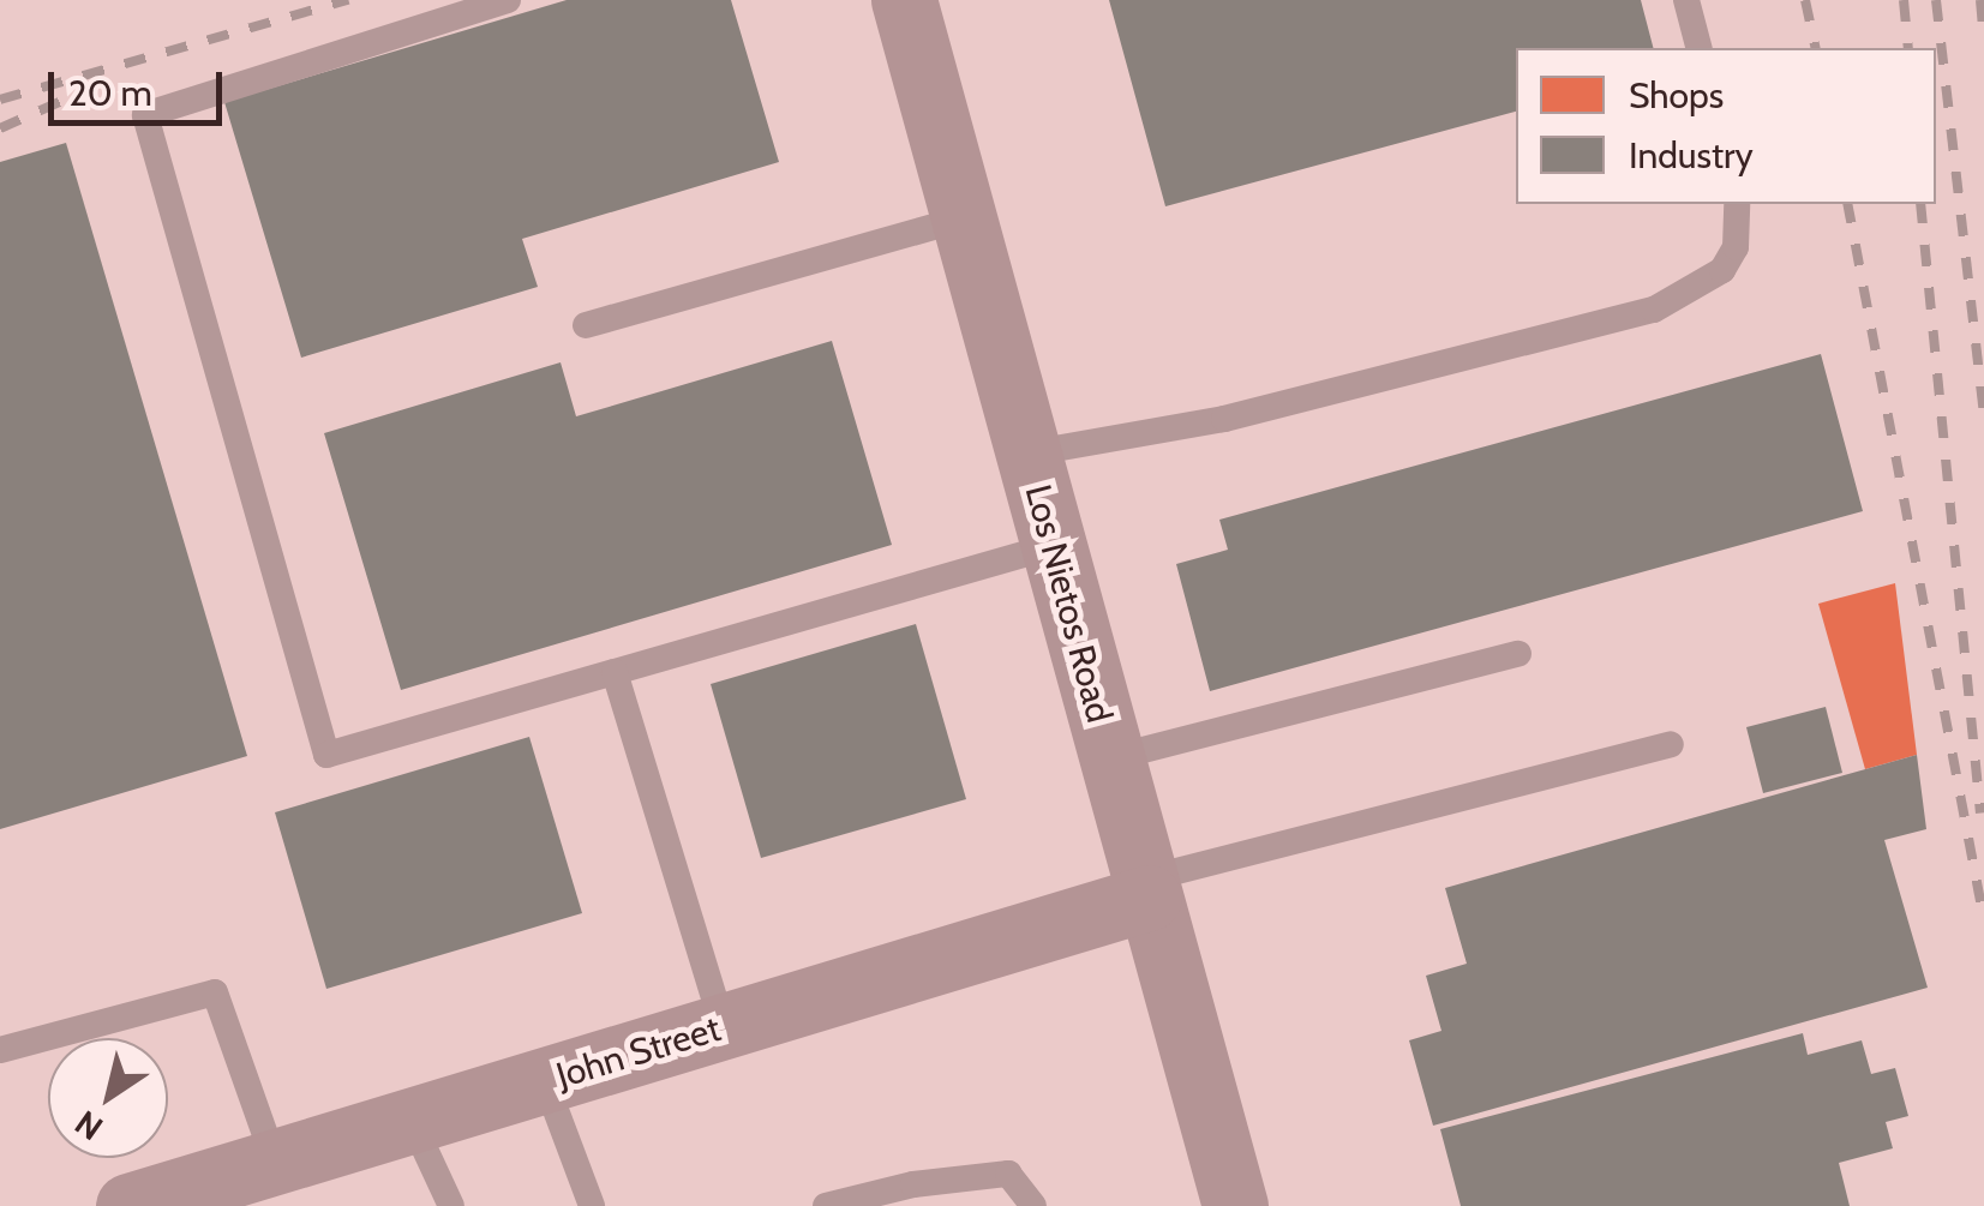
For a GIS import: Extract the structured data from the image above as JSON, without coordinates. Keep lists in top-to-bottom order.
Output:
{
  "streets": {
    "main road": ["Los Nietos Road", "John Street"]
  },
  "crossings": [
    ["Los Nietos Road", "John Street"]
  ],
  "legend": ["Shops", "Industry"],
  "scale_bar": "20 m",
  "north": "bottom left"
}
